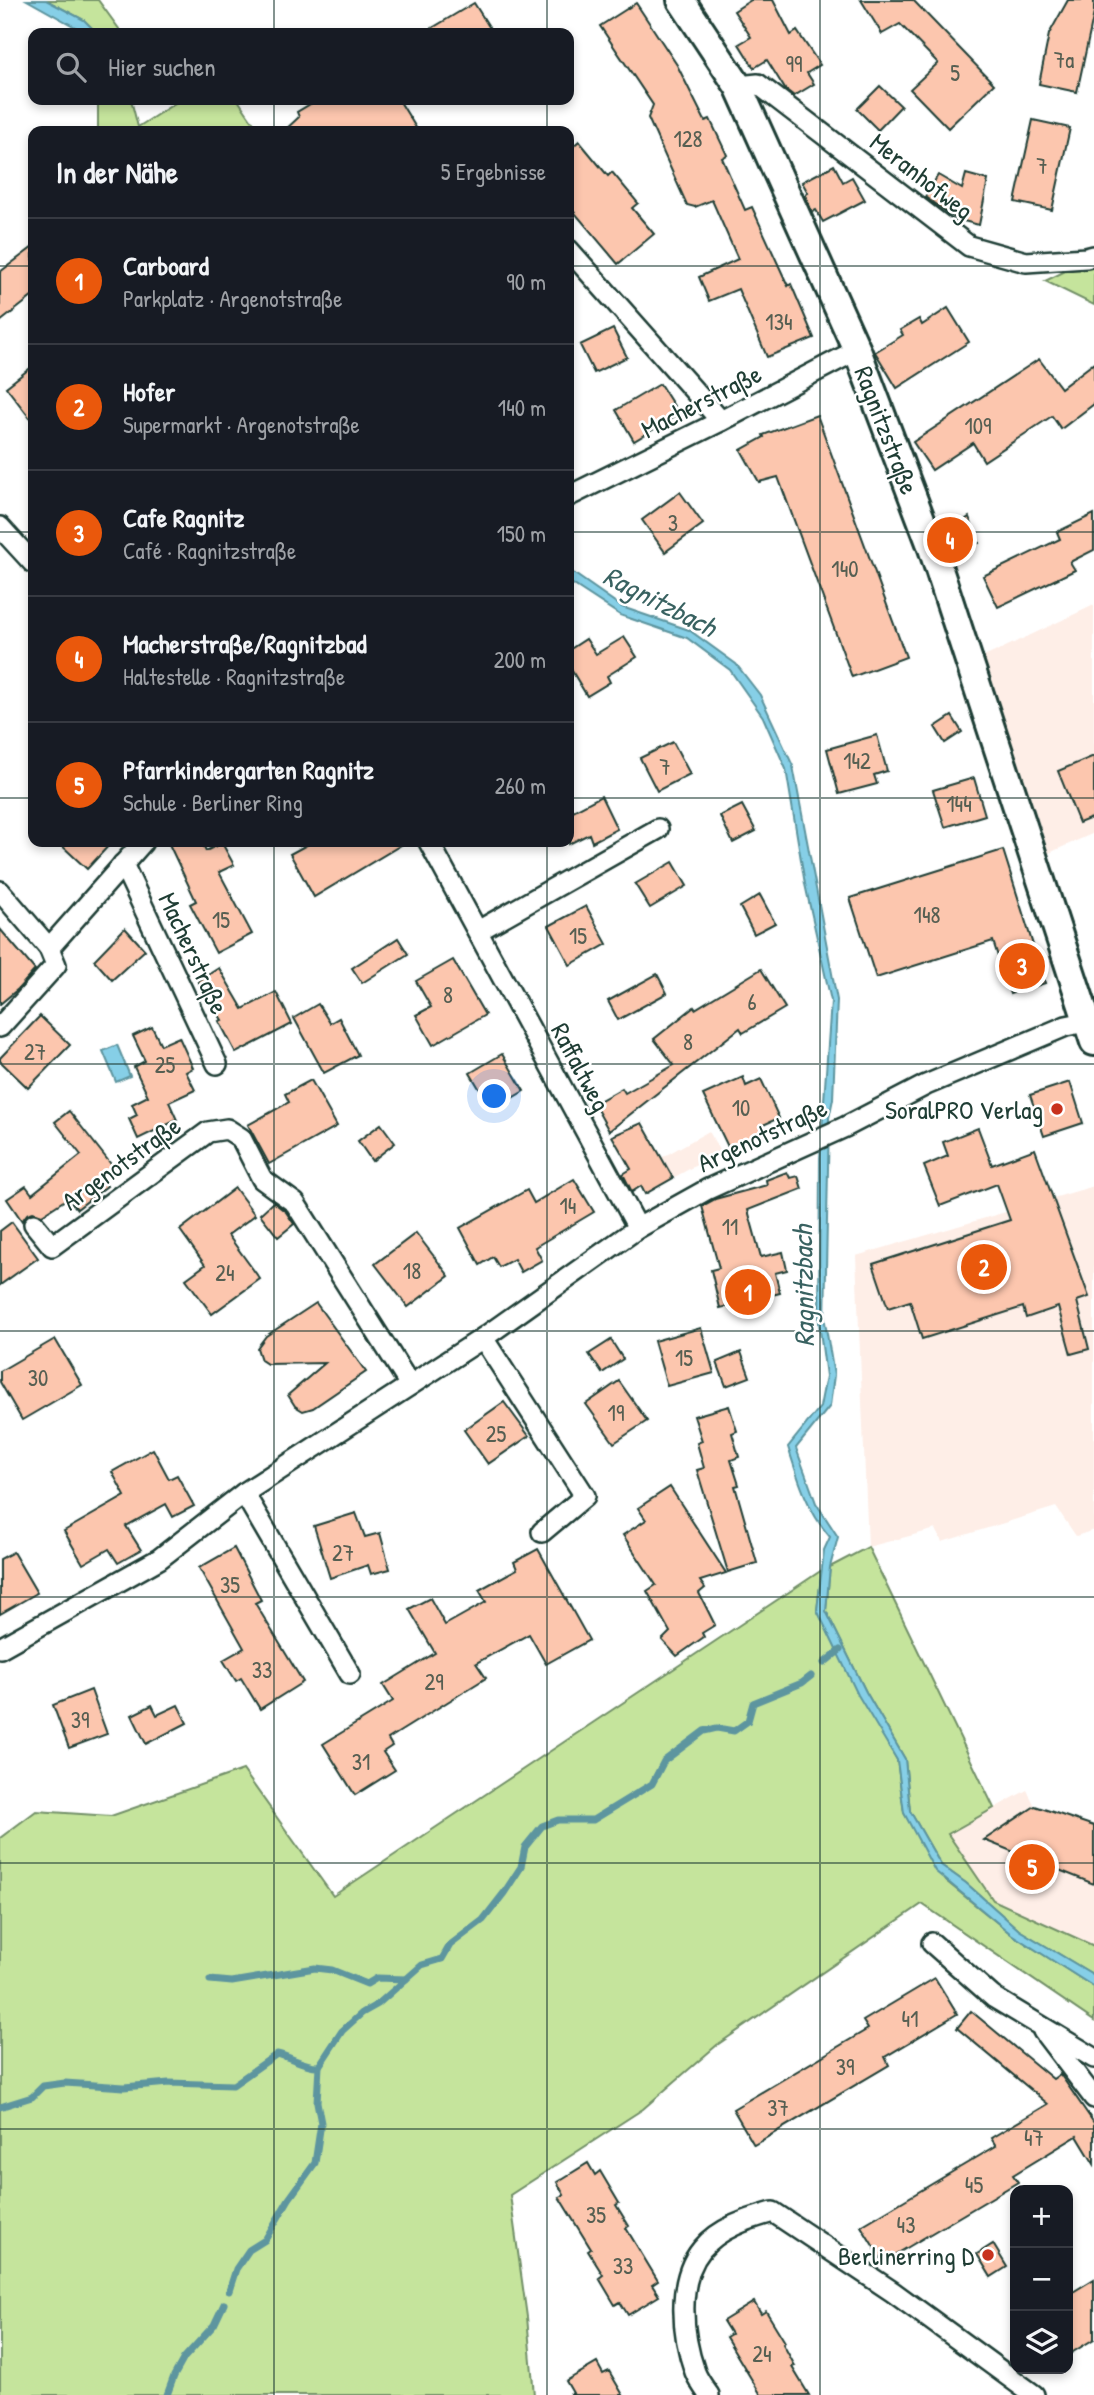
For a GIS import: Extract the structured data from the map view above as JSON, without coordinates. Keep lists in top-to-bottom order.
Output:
{
  "streets": {
    "main road": ["Ragnitzstraße"],
    "street": [
      "Meranhofweg",
      "Macherstraße",
      "Raffaltweg",
      "Argenotstraße"
    ]
  },
  "crossings": [
    ["Meranhofweg", "Ragnitzstraße"],
    ["Macherstraße", "Ragnitzstraße"],
    ["Ragnitzstraße", "Argenotstraße"],
    ["Raffaltweg", "Argenotstraße"]
  ],
  "water": ["Ragnitzbach"],
  "places": ["SoralPRO Verlag", "Berlinerring D"],
  "house_numbers": [
    "7a",
    "99",
    "5",
    "128",
    "7",
    "134",
    "109",
    "3",
    "140",
    "142",
    "7",
    "144",
    "148",
    "15",
    "15",
    "8",
    "6",
    "8",
    "27",
    "25",
    "10",
    "14",
    "11",
    "18",
    "24",
    "15",
    "30",
    "19",
    "25",
    "27",
    "35",
    "33",
    "29",
    "39",
    "31",
    "41",
    "39",
    "37",
    "47",
    "45",
    "35",
    "43",
    "33",
    "24"
  ],
  "page": {
    "search": "Hier suchen",
    "heading": ["In der Nähe", "5 Ergebnisse"],
    "list": [
      {
        "mark": "1",
        "name": "Carboard",
        "note": "Parkplatz · Argenotstraße",
        "value": "90 m"
      },
      {
        "mark": "2",
        "name": "Hofer",
        "note": "Supermarkt · Argenotstraße",
        "value": "140 m"
      },
      {
        "mark": "3",
        "name": "Cafe Ragnitz",
        "note": "Café · Ragnitzstraße",
        "value": "150 m"
      },
      {
        "mark": "4",
        "name": "Macherstraße/Ragnitzbad",
        "note": "Haltestelle · Ragnitzstraße",
        "value": "200 m"
      },
      {
        "mark": "5",
        "name": "Pfarrkindergarten Ragnitz",
        "note": "Schule · Berliner Ring",
        "value": "260 m"
      }
    ],
    "pins": [
      "4",
      "3",
      "2",
      "1",
      "5"
    ],
    "map_buttons": ["+", "−"]
  }
}
